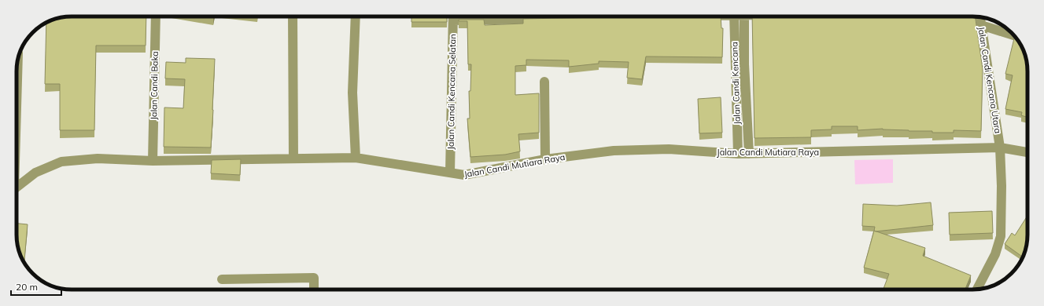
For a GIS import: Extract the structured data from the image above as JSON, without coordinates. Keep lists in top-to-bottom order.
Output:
{
  "streets": {
    "street": [
      "Jalan Candi Kencana Utara",
      "Jalan Candi Kencana",
      "Jalan Candi Baka",
      "Jalan Candi Kencana Selatan",
      "Jalan Candi Mutiara Raya"
    ]
  },
  "crossings": [
    ["Jalan Candi Kencana Utara", "Jalan Candi Mutiara Raya"],
    ["Jalan Candi Kencana", "Jalan Candi Mutiara Raya"],
    ["Jalan Candi Baka", "Jalan Candi Mutiara Raya"],
    ["Jalan Candi Kencana Selatan", "Jalan Candi Mutiara Raya"]
  ],
  "scale_bar": "20 m"
}
